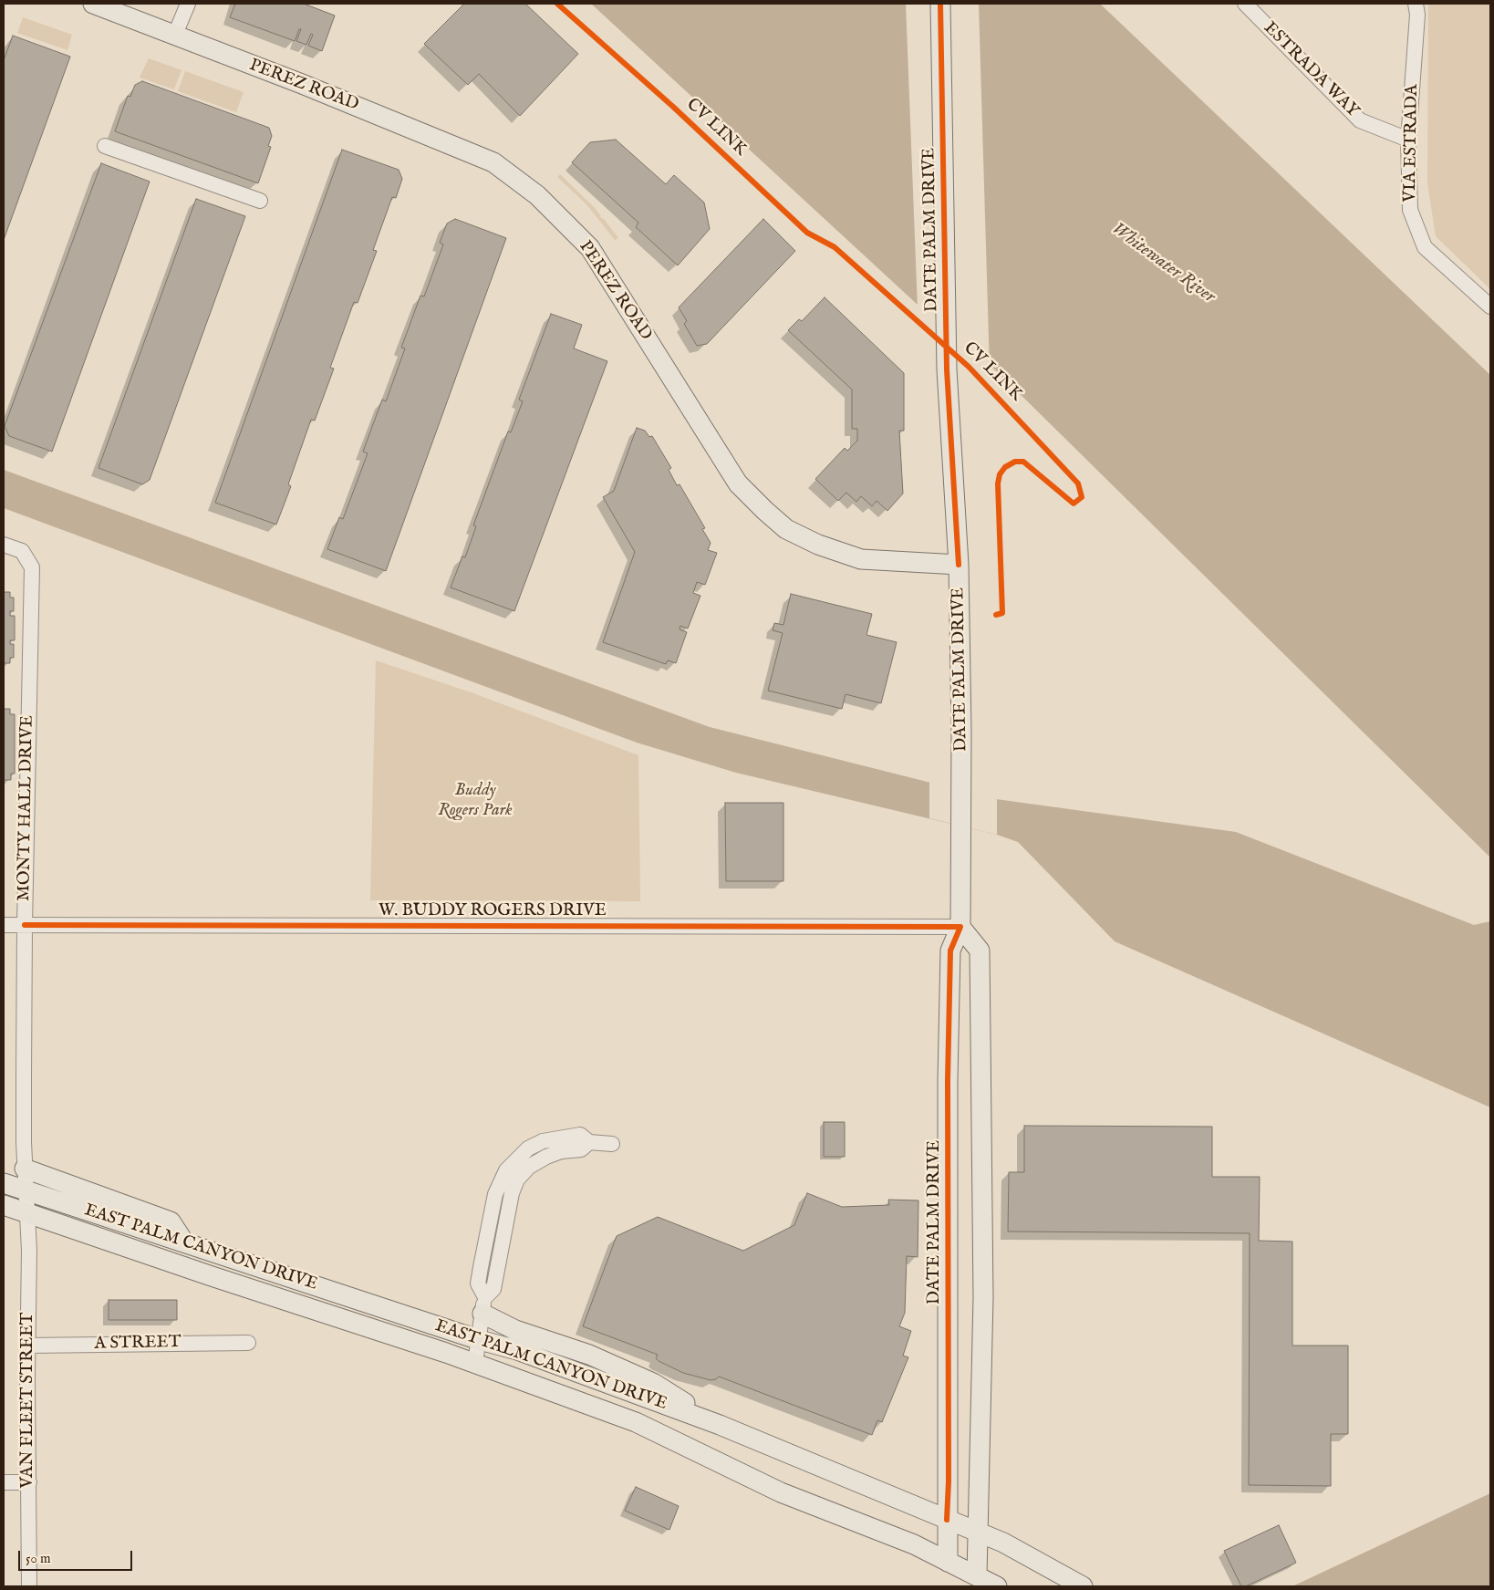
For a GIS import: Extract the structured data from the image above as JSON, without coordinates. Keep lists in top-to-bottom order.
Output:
{
  "streets": {
    "main road": ["PEREZ ROAD", "DATE PALM DRIVE", "EAST PALM CANYON DRIVE"],
    "street": [
      "ESTRADA WAY",
      "VIA ESTRADA",
      "MONTY HALL DRIVE",
      "W. BUDDY ROGERS DRIVE",
      "A STREET",
      "VAN FLEET STREET"
    ],
    "cycle path": ["CV LINK"]
  },
  "crossings": [
    ["ESTRADA WAY", "VIA ESTRADA"],
    ["PEREZ ROAD", "DATE PALM DRIVE"],
    ["DATE PALM DRIVE", "W. BUDDY ROGERS DRIVE"],
    ["DATE PALM DRIVE", "EAST PALM CANYON DRIVE"],
    ["MONTY HALL DRIVE", "W. BUDDY ROGERS DRIVE"],
    ["MONTY HALL DRIVE", "EAST PALM CANYON DRIVE"],
    ["MONTY HALL DRIVE", "VAN FLEET STREET"],
    ["EAST PALM CANYON DRIVE", "VAN FLEET STREET"],
    ["A STREET", "VAN FLEET STREET"]
  ],
  "water": ["Whitewater River"],
  "parks": ["Buddy Rogers Park"],
  "scale_bar": "50 m"
}
